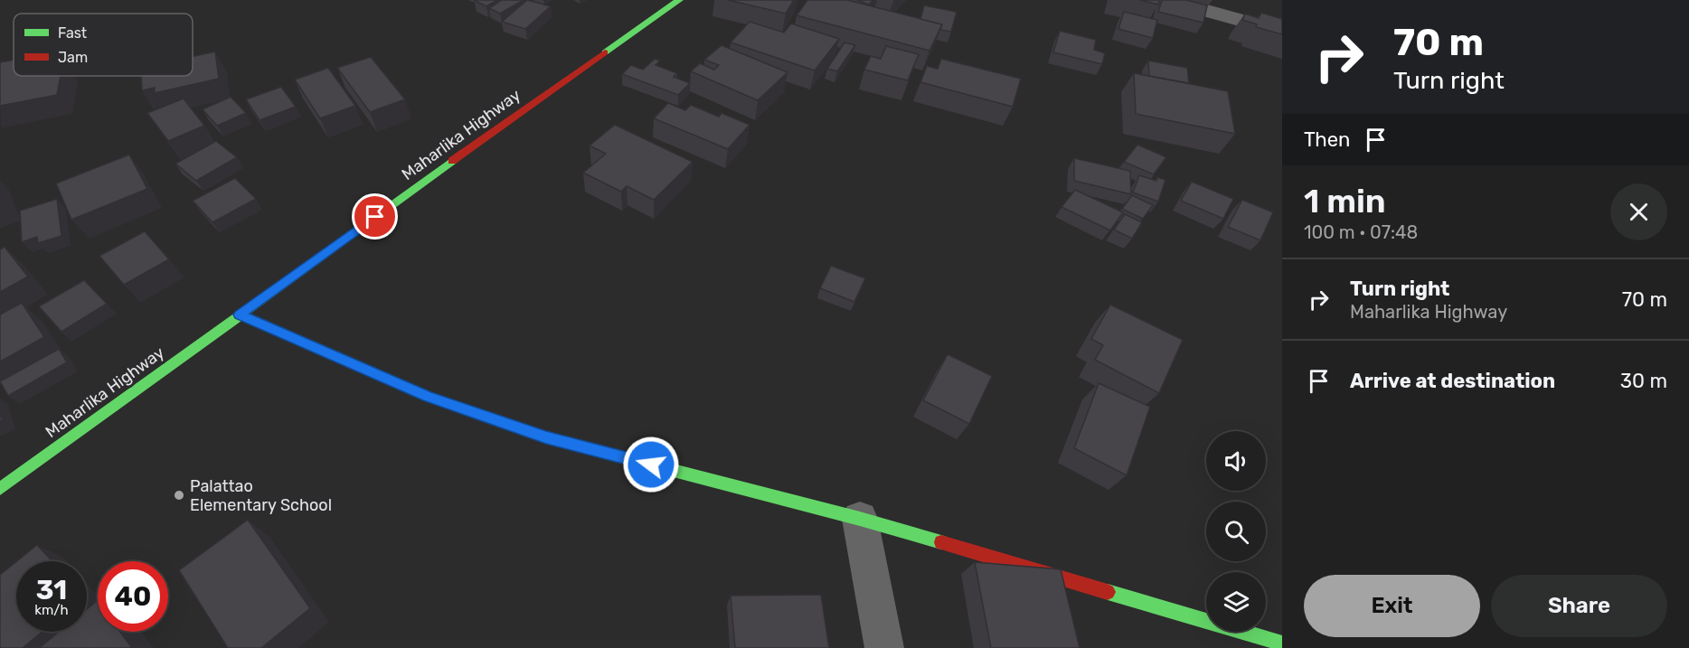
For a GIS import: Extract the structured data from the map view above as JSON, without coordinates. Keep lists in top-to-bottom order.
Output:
{
  "streets": {
    "main road": ["Maharlika Highway"]
  },
  "places": ["Palattao Elementary School"],
  "legend": ["Fast", "Jam"],
  "page": {
    "turn": ["70 m", "Turn right"],
    "then": "Then",
    "heading": ["1 min", "100 m · 07:48"],
    "list": [
      {
        "name": "Turn right",
        "note": "Maharlika Highway",
        "value": "70 m"
      },
      {
        "name": "Arrive at destination",
        "value": "30 m"
      }
    ],
    "speed": "31 km/h",
    "limit": "40",
    "buttons": ["Exit", "Share"]
  }
}
